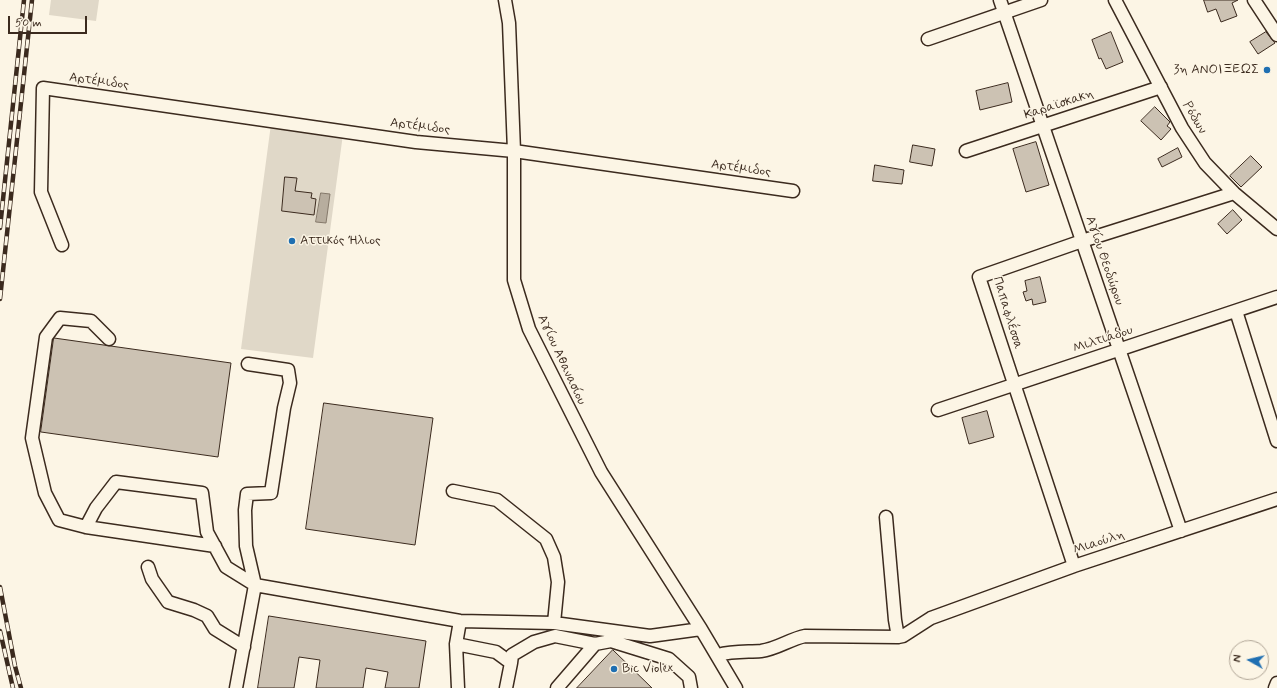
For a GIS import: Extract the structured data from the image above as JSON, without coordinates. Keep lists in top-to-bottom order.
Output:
{
  "streets": {
    "street": [
      "Αρτέμιδος",
      "Καραϊσκακη",
      "Ρόδων",
      "Αγίου Θεοδώρου",
      "Παπαφλέσσα",
      "Μιλτιάδου",
      "Αγίου Αθανασίου",
      "Μιαούλη"
    ]
  },
  "crossings": [
    ["Αρτέμιδος", "Αγίου Αθανασίου"],
    ["Καραϊσκακη", "Ρόδων"],
    ["Καραϊσκακη", "Αγίου Θεοδώρου"],
    ["Ρόδων", "Παπαφλέσσα"],
    ["Αγίου Θεοδώρου", "Παπαφλέσσα"],
    ["Αγίου Θεοδώρου", "Μιλτιάδου"],
    ["Αγίου Θεοδώρου", "Μιαούλη"],
    ["Παπαφλέσσα", "Μιλτιάδου"],
    ["Παπαφλέσσα", "Μιαούλη"]
  ],
  "places": ["3η ΑΝΟΙΞΕΩΣ", "Αττικός Ήλιος", "Bic Violex"],
  "scale_bar": "50 m",
  "north": "left"
}
